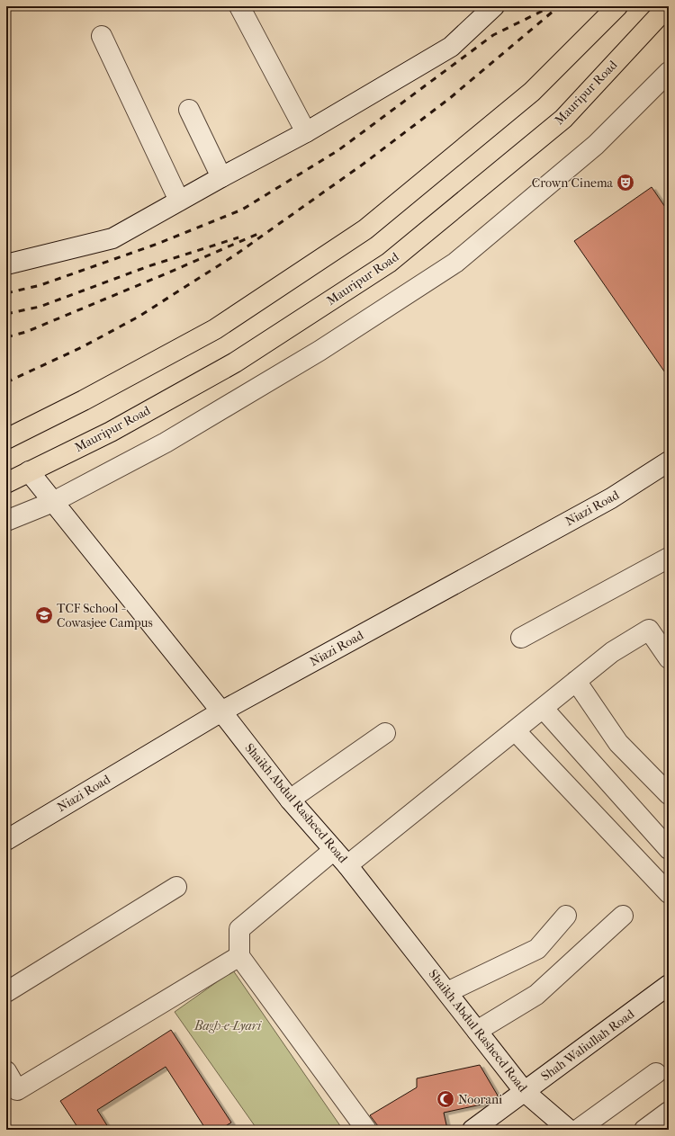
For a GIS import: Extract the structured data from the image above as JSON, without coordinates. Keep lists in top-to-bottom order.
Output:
{
  "streets": {
    "highway": ["Mauripur Road"],
    "street": ["Niazi Road", "Shaikh Abdul Rasheed Road", "Shah Waliullah Road"]
  },
  "crossings": [
    ["Mauripur Road", "Shaikh Abdul Rasheed Road"],
    ["Niazi Road", "Shaikh Abdul Rasheed Road"],
    ["Shaikh Abdul Rasheed Road", "Shah Waliullah Road"]
  ],
  "parks": ["Bagh-e-Lyari"],
  "places": {
    "theatre": ["Crown Cinema"],
    "school or university": ["TCF School - Cowasjee Campus"],
    "mosque": ["Noorani"]
  }
}
